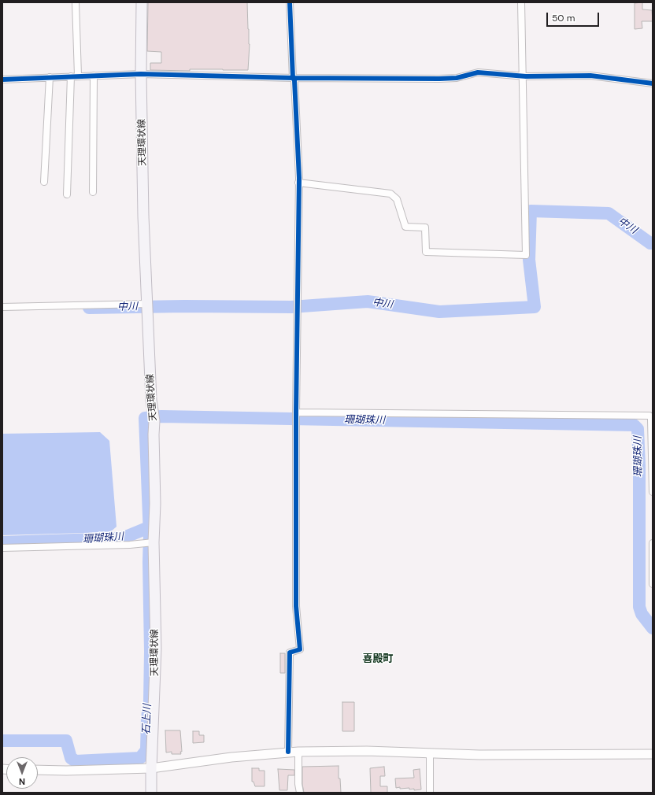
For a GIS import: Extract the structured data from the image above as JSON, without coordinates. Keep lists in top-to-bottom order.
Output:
{
  "streets": {
    "main road": ["天理環状線"]
  },
  "districts": ["喜殿町"],
  "water": ["中川", "珊瑚珠川", "石上川"],
  "scale_bar": "50 m",
  "north": "bottom"
}
